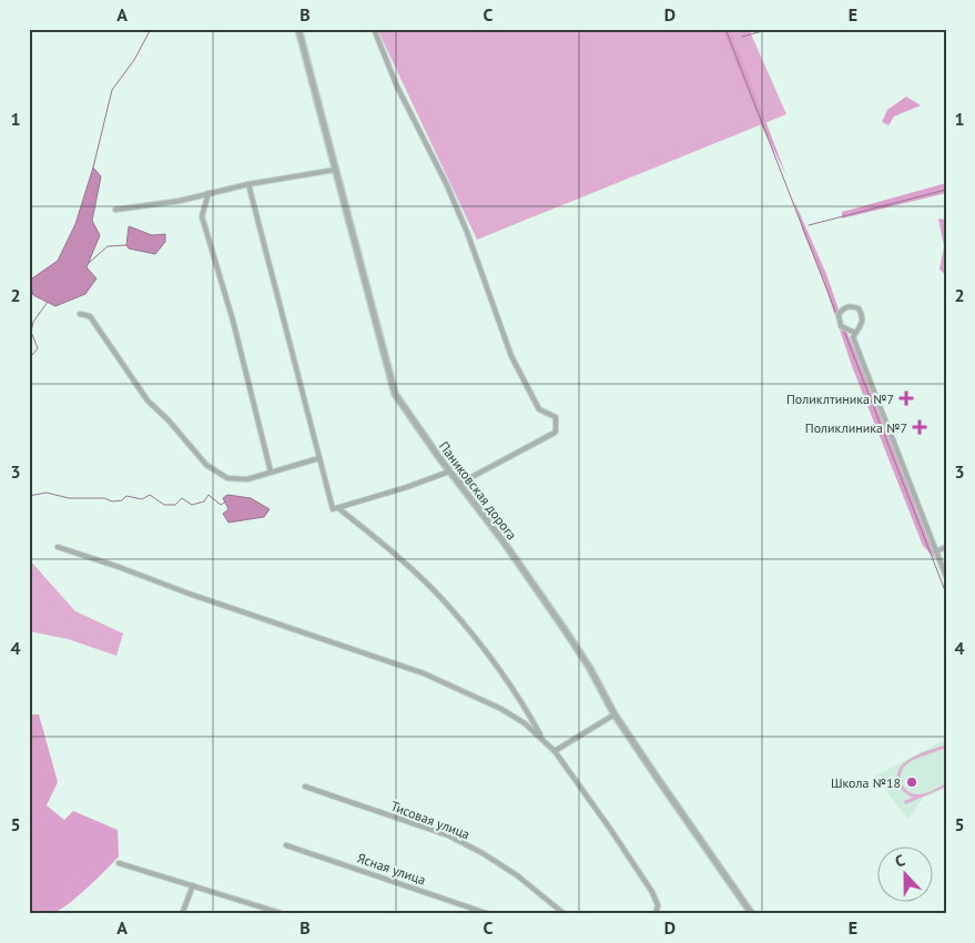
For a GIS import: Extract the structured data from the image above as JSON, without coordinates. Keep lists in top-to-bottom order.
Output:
{
  "streets": {
    "street": ["Паниковская дорога", "Тисовая улица", "Ясная улица"]
  },
  "places": {
    "health": ["Поликлтиника №7", "Поликлиника №7"],
    "other": ["Школа №18"]
  },
  "north": "top",
  "grid": {
    "columns": [
      "A",
      "B",
      "C",
      "D",
      "E"
    ],
    "rows": [
      "1",
      "2",
      "3",
      "4",
      "5"
    ]
  }
}
